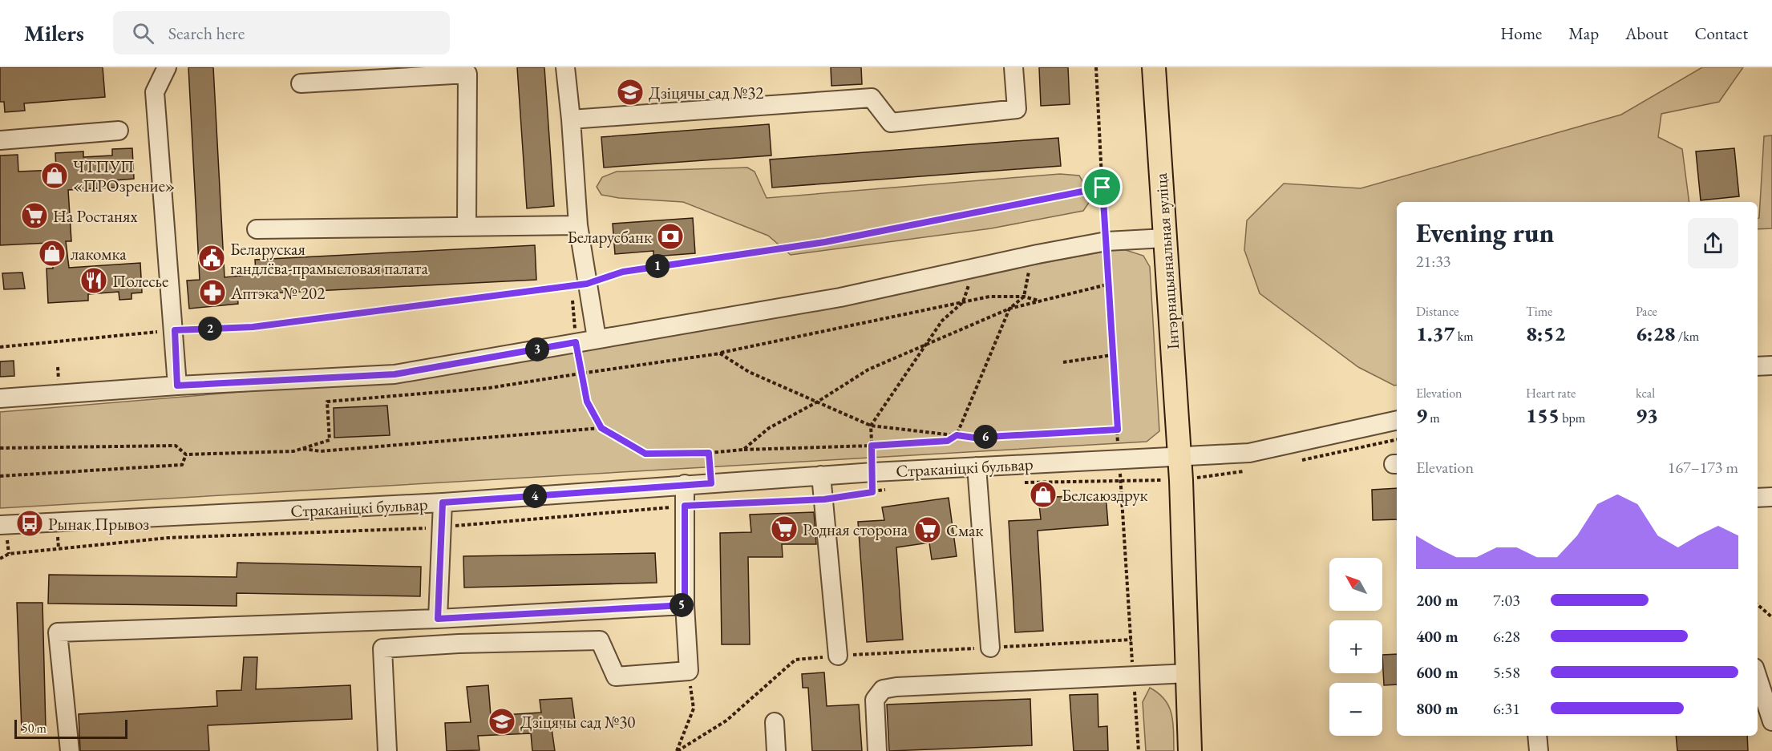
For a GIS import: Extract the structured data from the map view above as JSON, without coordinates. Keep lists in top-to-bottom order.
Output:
{
  "streets": {
    "main road": ["Інтэрнацыянальная вуліца"],
    "street": ["Страканіцкі бульвар"]
  },
  "crossings": [
    ["Інтэрнацыянальная вуліца", "Страканіцкі бульвар"]
  ],
  "places": {
    "school or university": ["Дзіцячы сад №32", "Дзіцячы сад №30"],
    "shop": ["ЧТПУП «ПРОзрение»", "лакомка", "Белсаюздрук"],
    "supermarket": ["На Ростанях", "Родная сторона", "Смак"],
    "bank": ["Беларусбанк"],
    "public building": ["Беларуская гандлёва-прамысловая палата"],
    "restaurant": ["Полесье"],
    "pharmacy": ["Аптэка № 202"],
    "bus stop": ["Рынак Прывоз"]
  },
  "scale_bar": "50 m",
  "north": "top left",
  "page": {
    "header": "Milers",
    "search": "Search here",
    "nav": [
      "Home",
      "Map",
      "About",
      "Contact"
    ],
    "heading": ["Evening run", "21:33"],
    "pins": [
      "1",
      "2",
      "3",
      "6",
      "4",
      "5"
    ],
    "stats": [
      ["Distance", "1.37 km"],
      ["Time", "8:52"],
      ["Pace", "6:28 /km"],
      ["Elevation", "9 m"],
      ["Heart rate", "155 bpm"],
      ["kcal", "93"]
    ],
    "chart": ["Elevation", "167–173 m"],
    "map_buttons": ["+", "−"],
    "list": [
      {
        "name": "200 m",
        "note": "7:03"
      },
      {
        "name": "400 m",
        "note": "6:28"
      },
      {
        "name": "600 m",
        "note": "5:58"
      },
      {
        "name": "800 m",
        "note": "6:31"
      }
    ],
    "scale": "50 m"
  }
}
